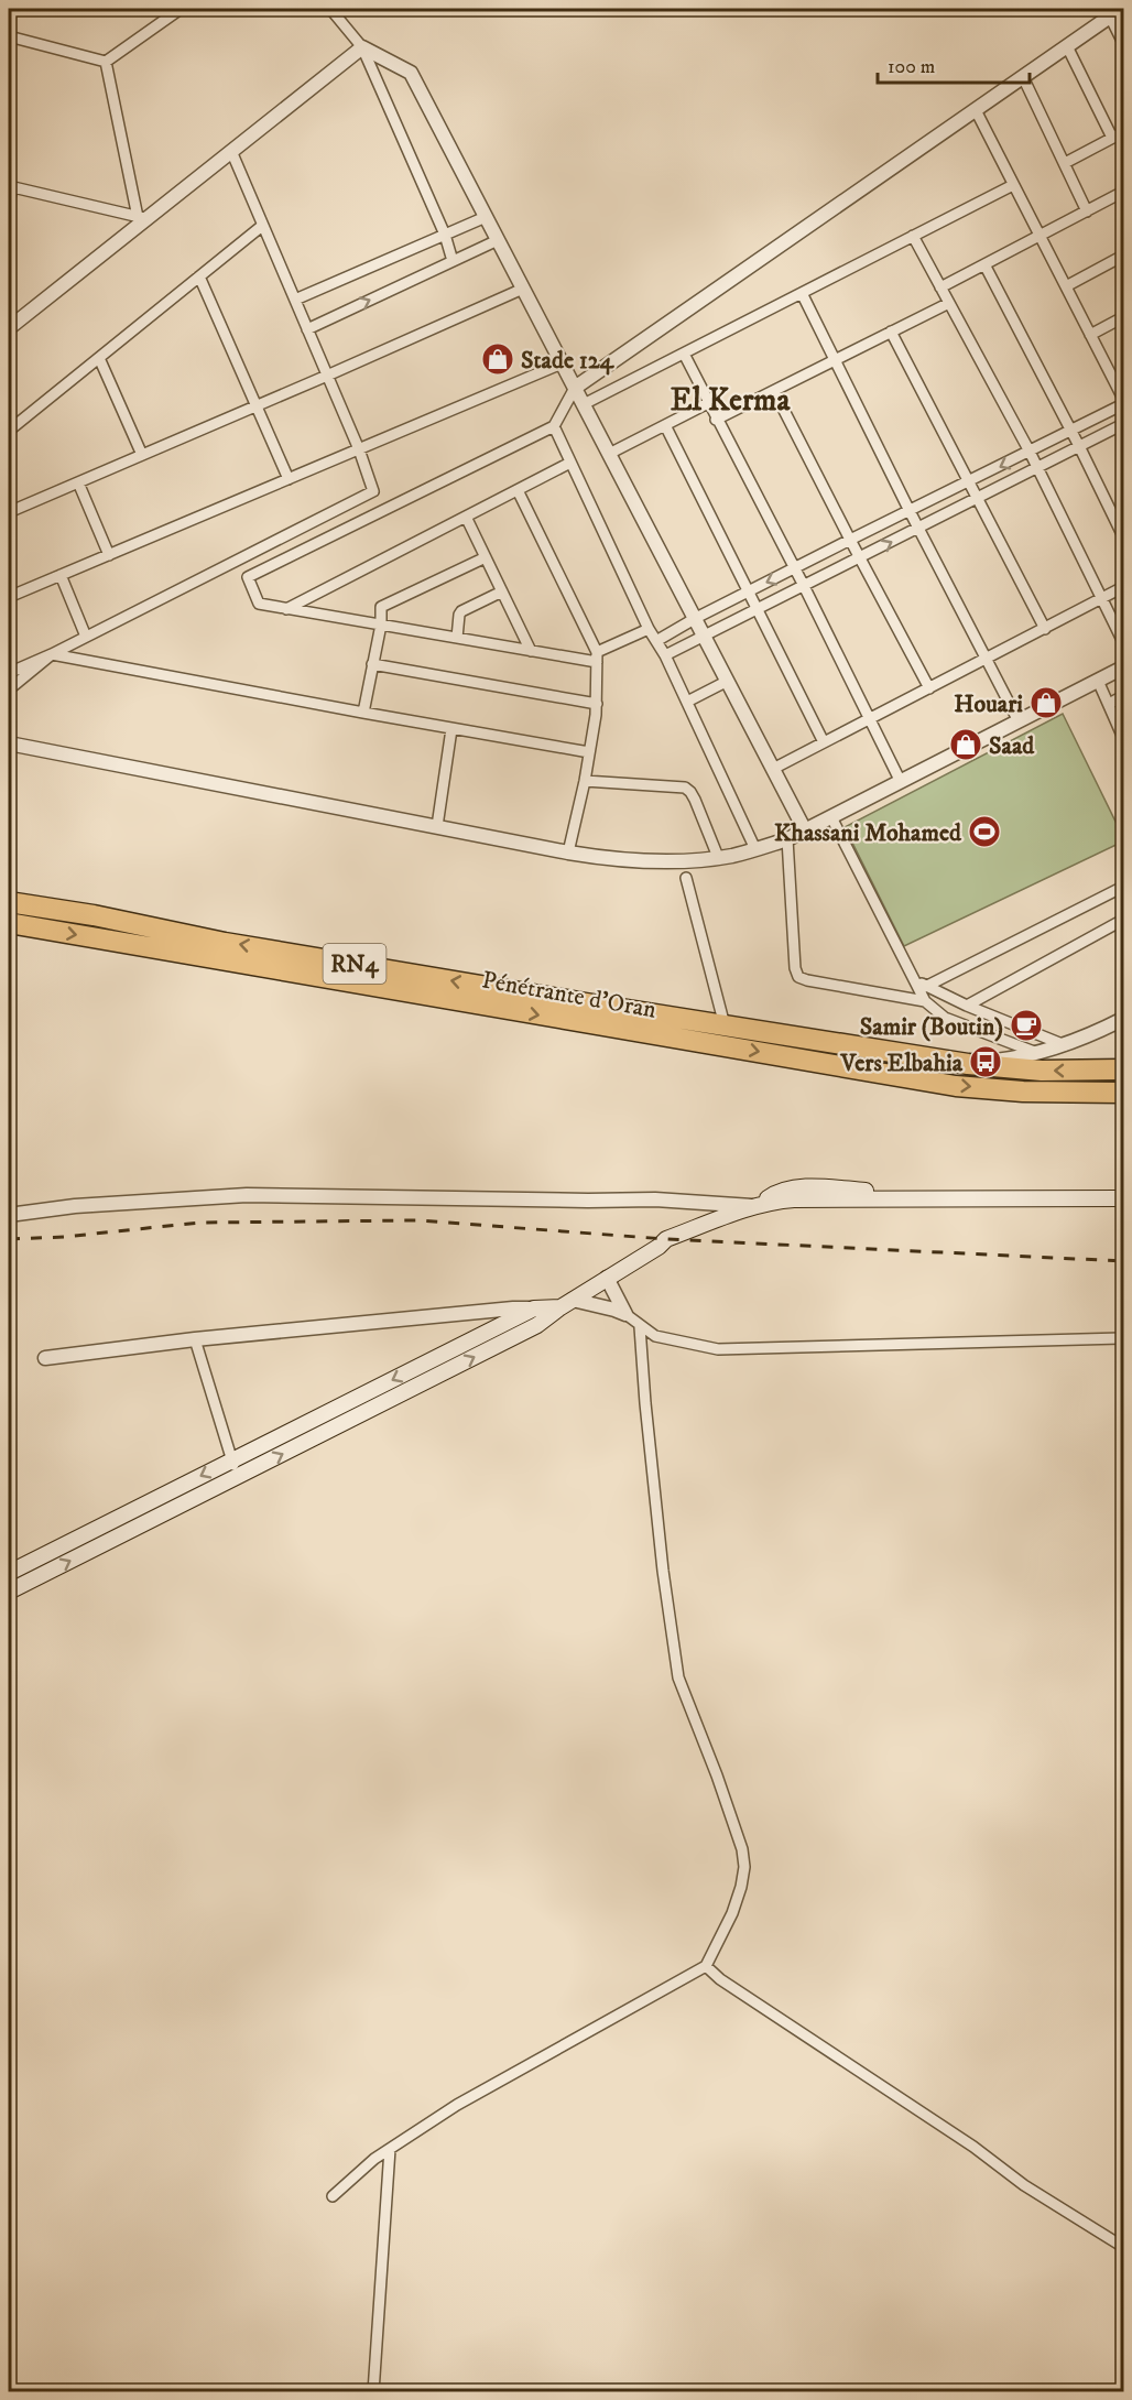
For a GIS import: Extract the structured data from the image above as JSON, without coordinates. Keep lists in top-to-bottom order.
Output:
{
  "streets": {
    "highway": ["RN4", "Pénétrante d'Oran"]
  },
  "districts": ["El Kerma"],
  "places": {
    "shop": ["Stade 124", "Houari", "Saad"],
    "sports": ["Khassani Mohamed"],
    "cafe": ["Samir (Boutin)"],
    "bus stop": ["Vers Elbahia"]
  },
  "scale_bar": "100 m"
}
